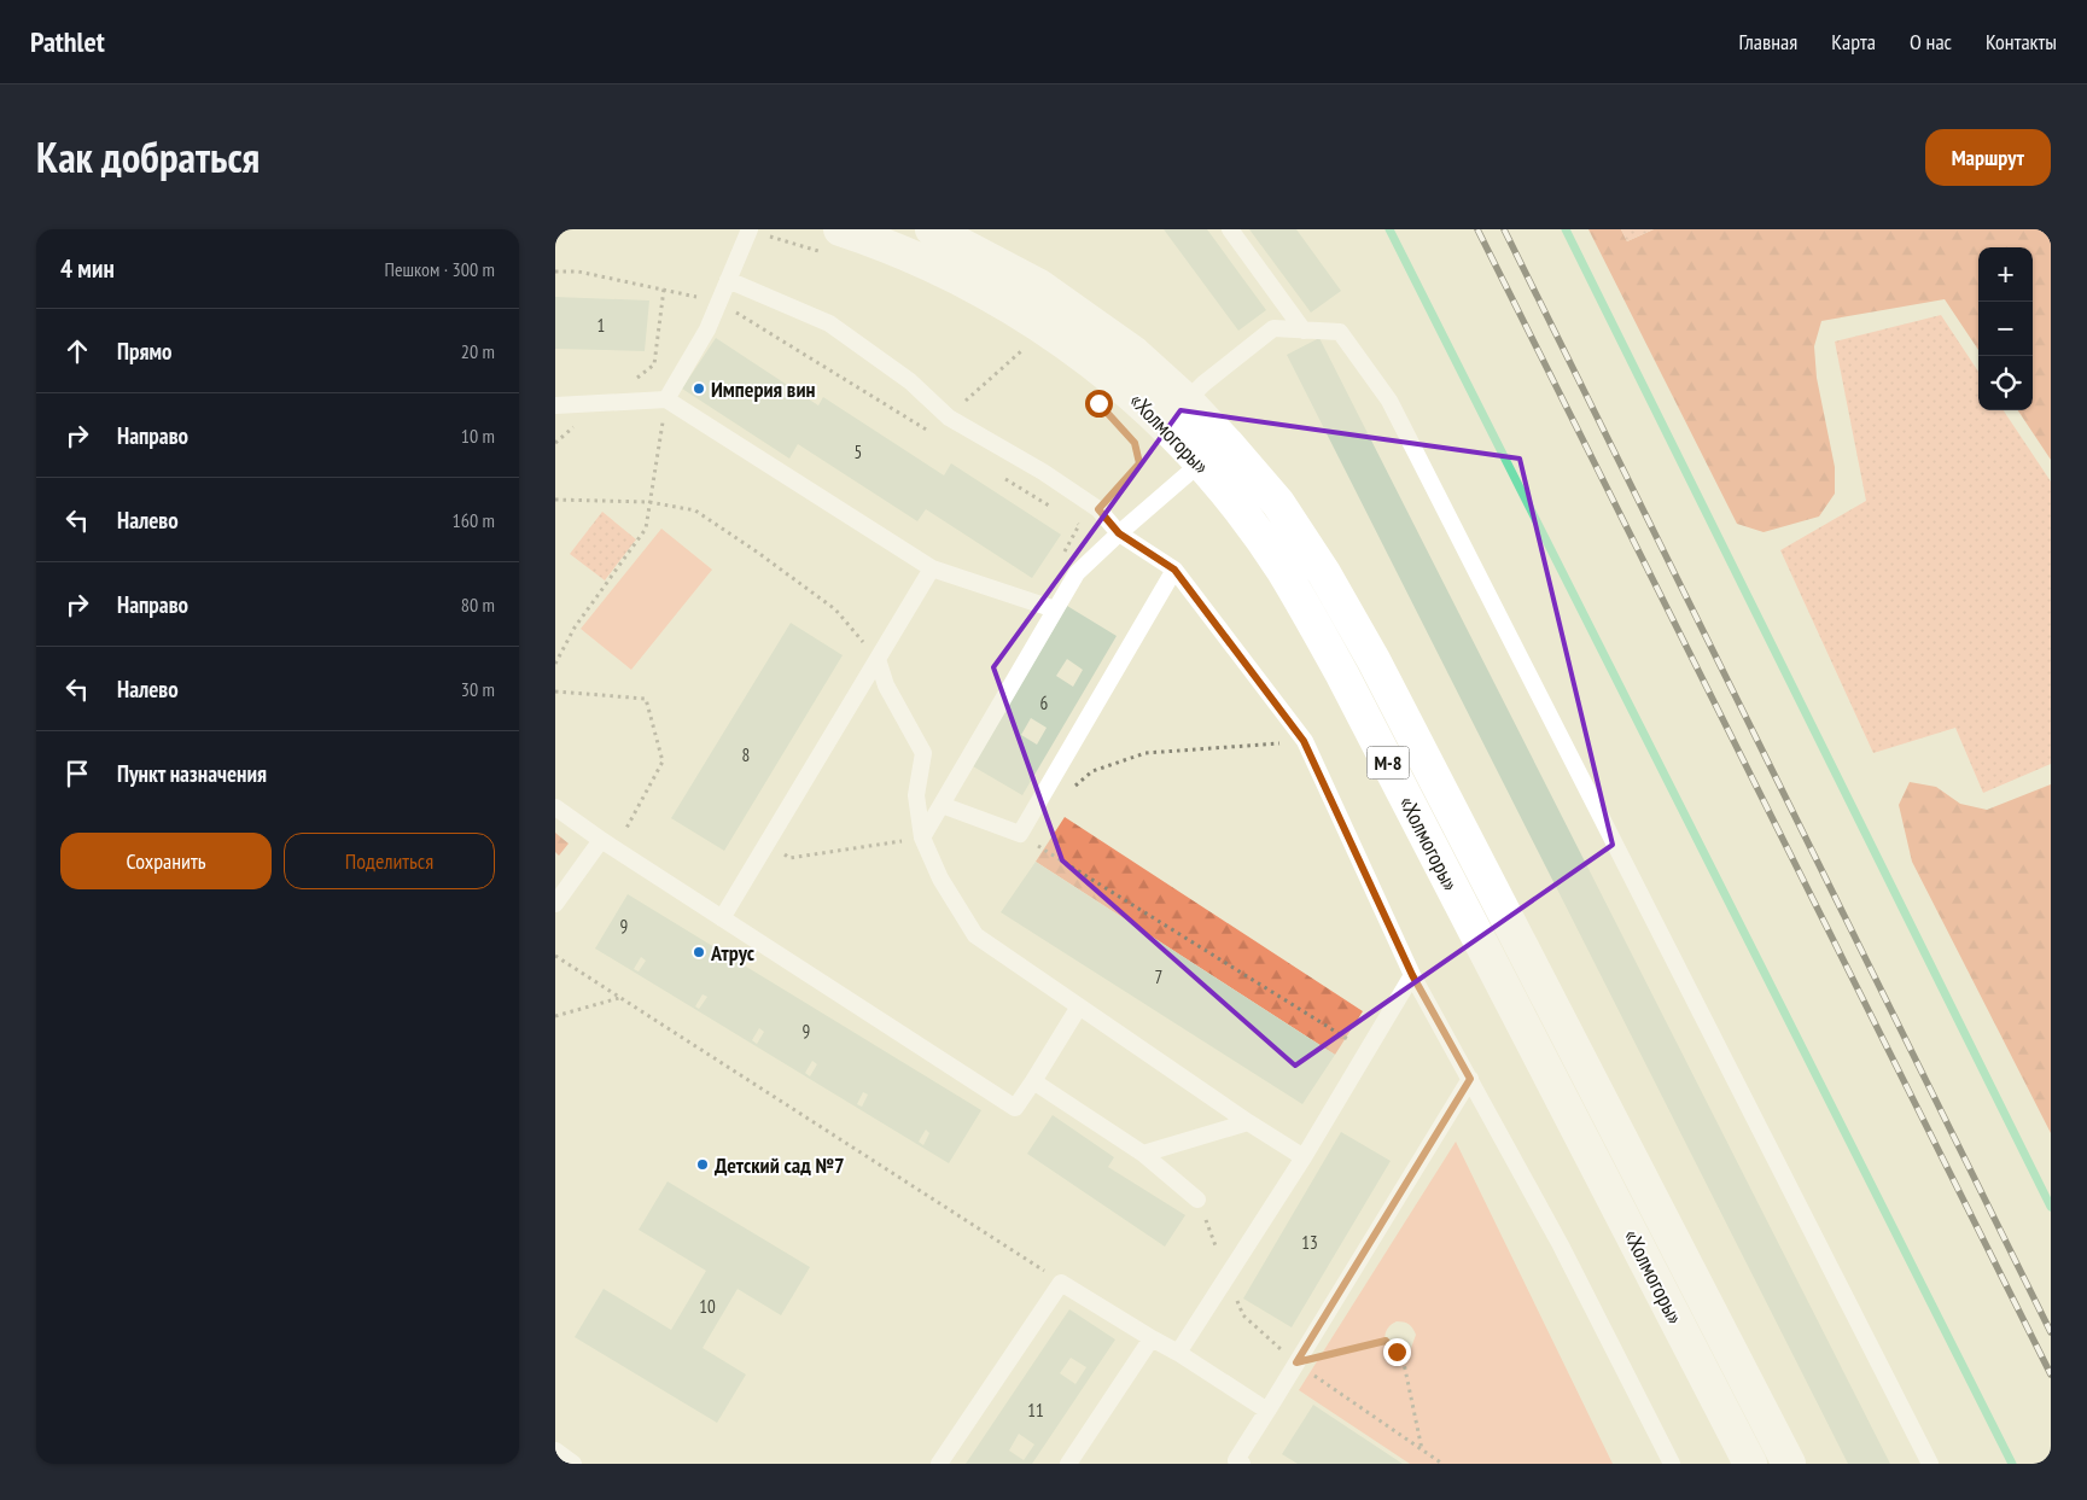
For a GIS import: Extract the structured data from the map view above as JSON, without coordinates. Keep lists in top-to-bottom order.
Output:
{
  "streets": {
    "highway": ["«Холмогоры»", "М-8"]
  },
  "places": ["Империя вин", "Атрус", "Детский сад №7"],
  "house_numbers": [
    "1",
    "5",
    "6",
    "8",
    "9",
    "7",
    "9",
    "13",
    "10",
    "11"
  ],
  "page": {
    "header": "Pathlet",
    "nav": [
      "Главная",
      "Карта",
      "О нас",
      "Контакты"
    ],
    "title": "Как добраться",
    "buttons": [
      "Маршрут",
      ["Сохранить", "Поделиться"]
    ],
    "heading": ["4 мин", "Пешком · 300 m"],
    "map_buttons": ["+", "−"],
    "list": [
      ["Прямо", "20 m"],
      ["Направо", "10 m"],
      ["Налево", "160 m"],
      ["Направо", "80 m"],
      ["Налево", "30 m"],
      "Пункт назначения"
    ]
  }
}
